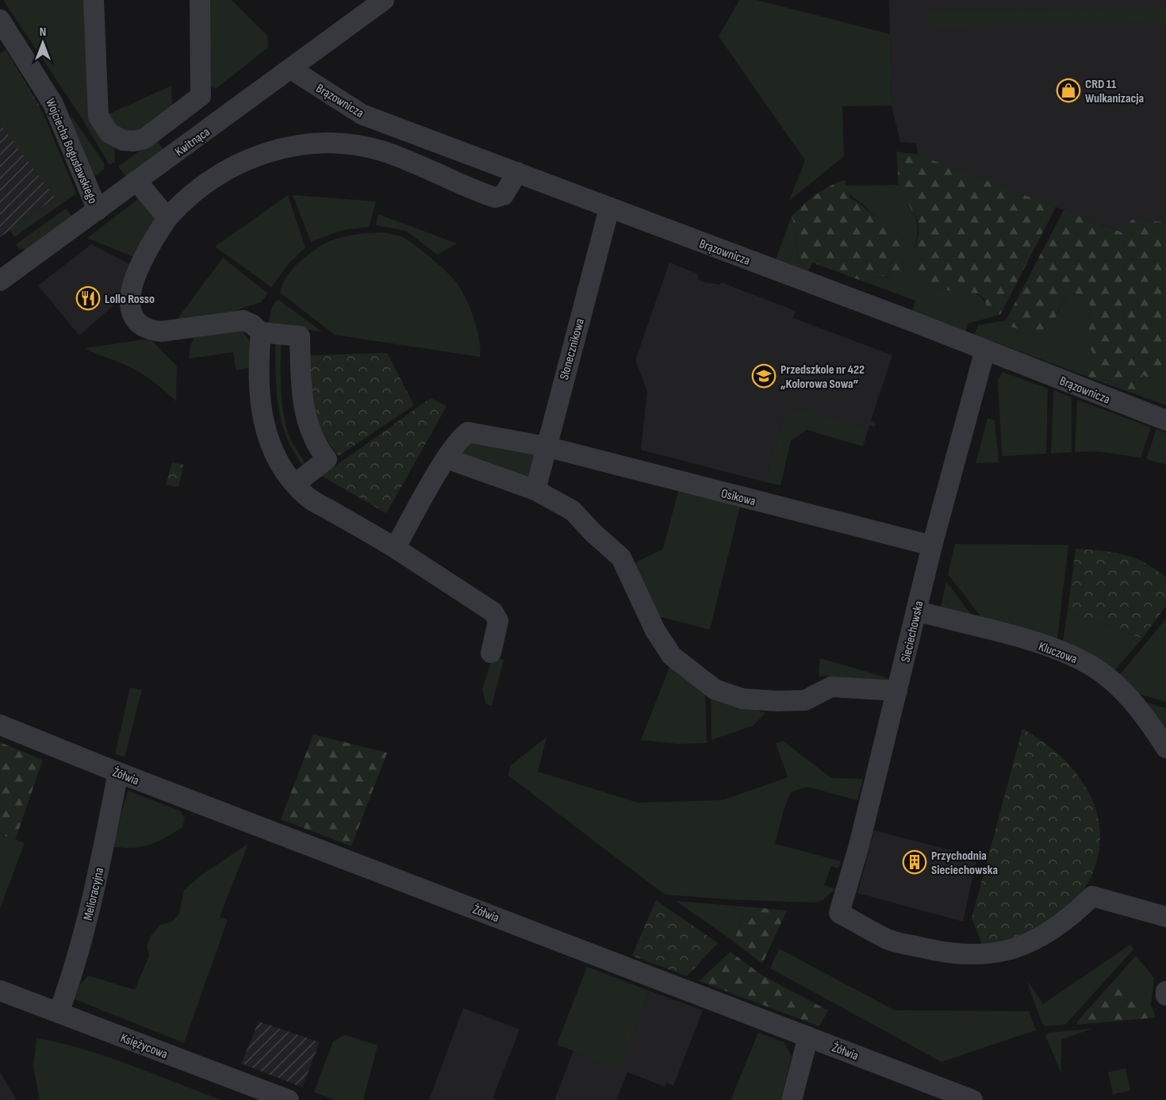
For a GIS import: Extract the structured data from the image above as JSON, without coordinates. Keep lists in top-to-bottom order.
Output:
{
  "streets": {
    "street": [
      "Brązownicza",
      "Kwitnąca",
      "Wojciecha Bogusławskiego",
      "Słonecznikowa",
      "Osikowa",
      "Sieciechowska",
      "Kluczowa",
      "Żółwia",
      "Melioracyjna",
      "Księżycowa"
    ]
  },
  "crossings": [
    ["Brązownicza", "Kwitnąca"],
    ["Brązownicza", "Słonecznikowa"],
    ["Brązownicza", "Sieciechowska"],
    ["Kwitnąca", "Wojciecha Bogusławskiego"],
    ["Słonecznikowa", "Osikowa"],
    ["Osikowa", "Sieciechowska"],
    ["Sieciechowska", "Kluczowa"],
    ["Żółwia", "Melioracyjna"],
    ["Melioracyjna", "Księżycowa"]
  ],
  "places": {
    "shop": ["CRD 11 Wulkanizacja"],
    "restaurant": ["Lollo Rosso"],
    "school or university": ["Przedszkole nr 422 „Kolorowa Sowa”"],
    "building": ["Przychodnia Sieciechowska"]
  },
  "north": "top"
}
